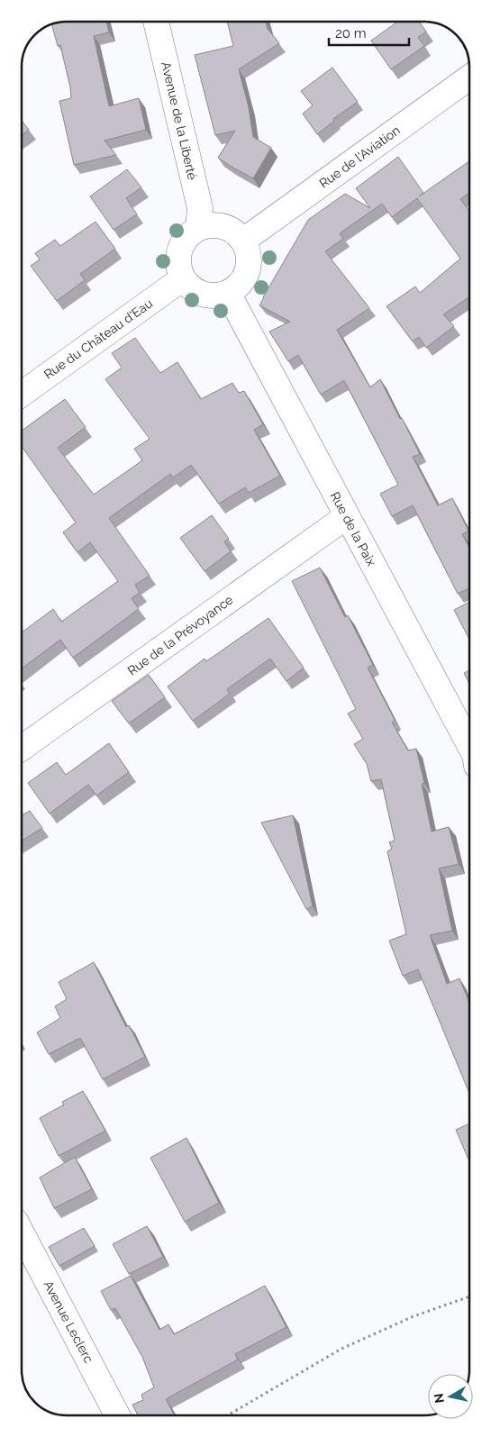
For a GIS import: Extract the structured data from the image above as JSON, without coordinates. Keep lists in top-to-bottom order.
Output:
{
  "streets": {
    "street": [
      "Avenue de la Liberté",
      "Rue de l'Aviation",
      "Rue du Château d'Eau",
      "Rue de la Paix",
      "Rue de la Prévoyance",
      "Avenue Leclerc"
    ]
  },
  "crossings": [
    ["Avenue de la Liberté", "Rue de l'Aviation"],
    ["Avenue de la Liberté", "Rue du Château d'Eau"],
    ["Avenue de la Liberté", "Rue de la Paix"],
    ["Rue de l'Aviation", "Rue du Château d'Eau"],
    ["Rue de l'Aviation", "Rue de la Paix"],
    ["Rue du Château d'Eau", "Rue de la Paix"],
    ["Rue de la Paix", "Rue de la Prévoyance"]
  ],
  "scale_bar": "20 m",
  "north": "left"
}
